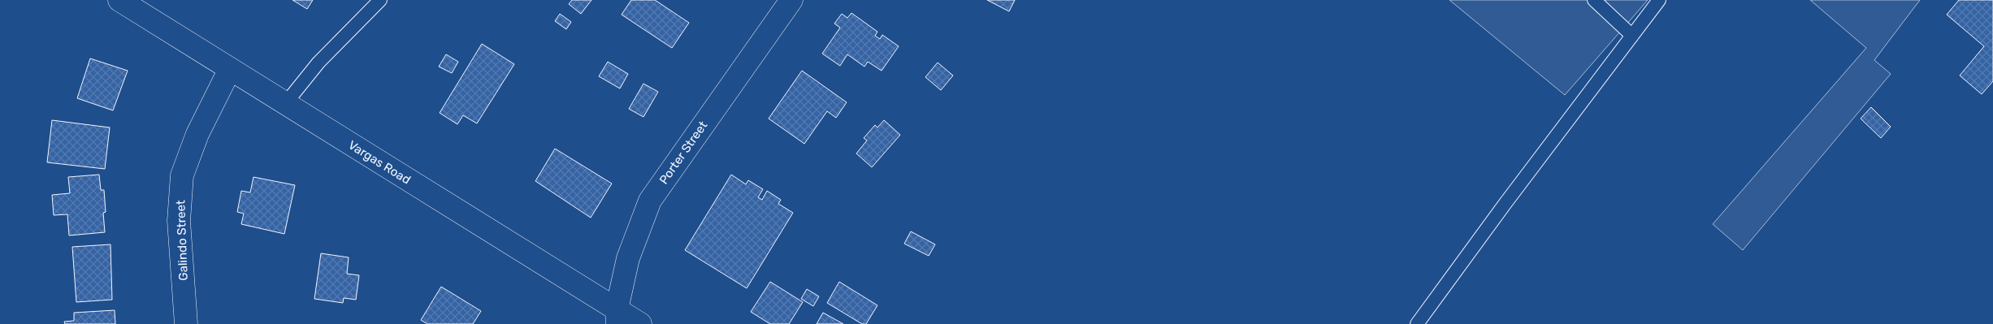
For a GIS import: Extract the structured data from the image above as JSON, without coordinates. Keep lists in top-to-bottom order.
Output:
{
  "streets": {
    "street": ["Porter Street", "Vargas Road", "Galindo Street"]
  },
  "crossings": [
    ["Porter Street", "Vargas Road"],
    ["Vargas Road", "Galindo Street"]
  ]
}
